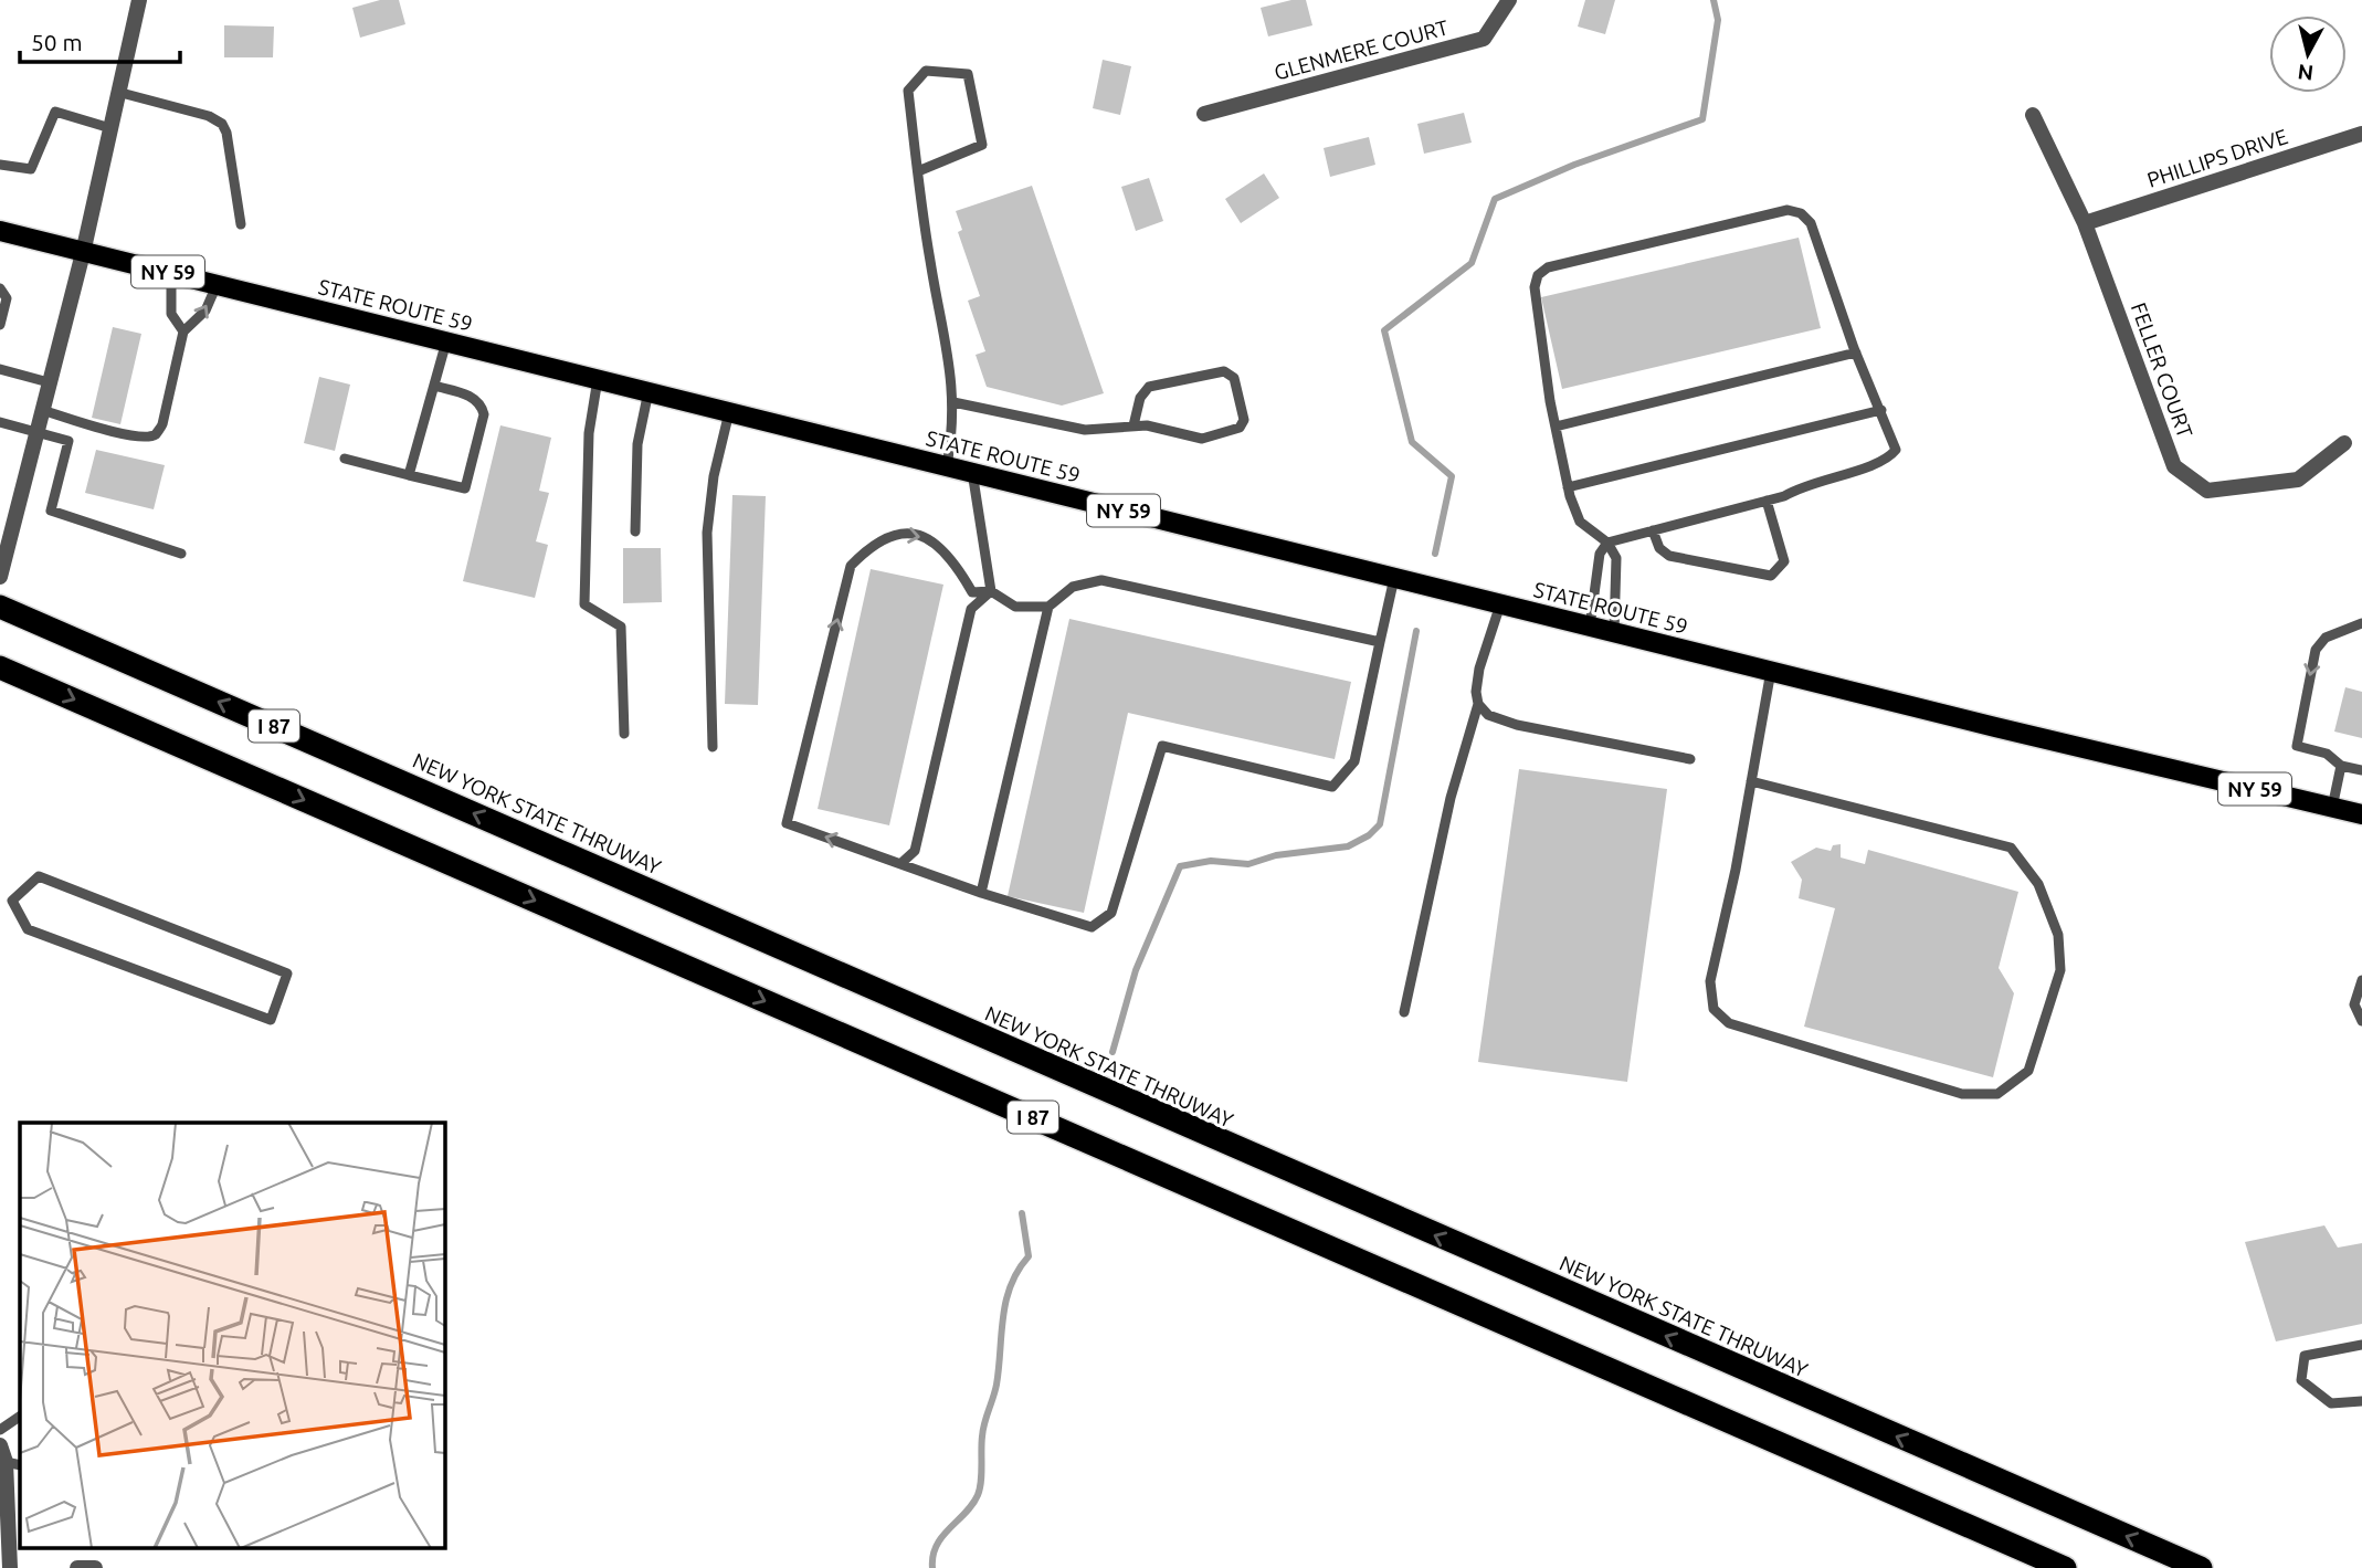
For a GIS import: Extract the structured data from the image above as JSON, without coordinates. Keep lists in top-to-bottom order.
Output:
{
  "streets": {
    "highway": ["I 87", "NEW YORK STATE THRUWAY"],
    "main road": ["NY 59", "STATE ROUTE 59"],
    "street": ["GLENMERE COURT", "PHILLIPS DRIVE", "FELLER COURT"]
  },
  "crossings": [
    ["PHILLIPS DRIVE", "FELLER COURT"],
    ["NY 59", "STATE ROUTE 59"]
  ],
  "scale_bar": "50 m",
  "north": "bottom"
}
